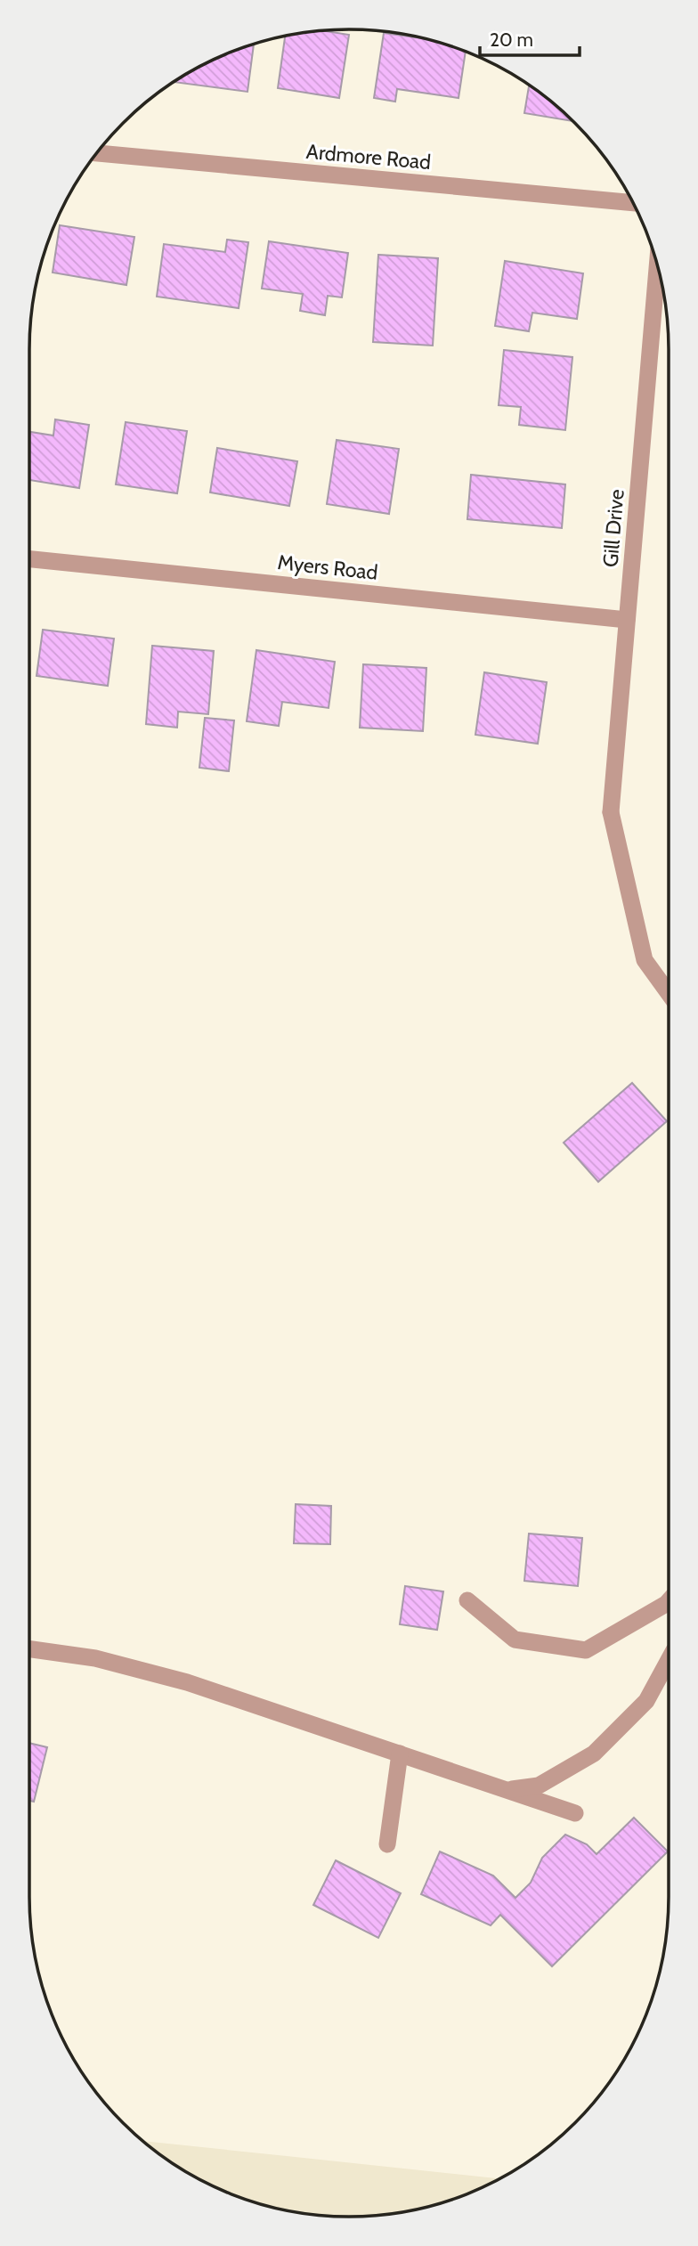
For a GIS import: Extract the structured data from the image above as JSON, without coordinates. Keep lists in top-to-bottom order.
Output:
{
  "streets": {
    "street": ["Ardmore Road", "Gill Drive", "Myers Road"]
  },
  "crossings": [
    ["Gill Drive", "Myers Road"]
  ],
  "scale_bar": "20 m"
}
